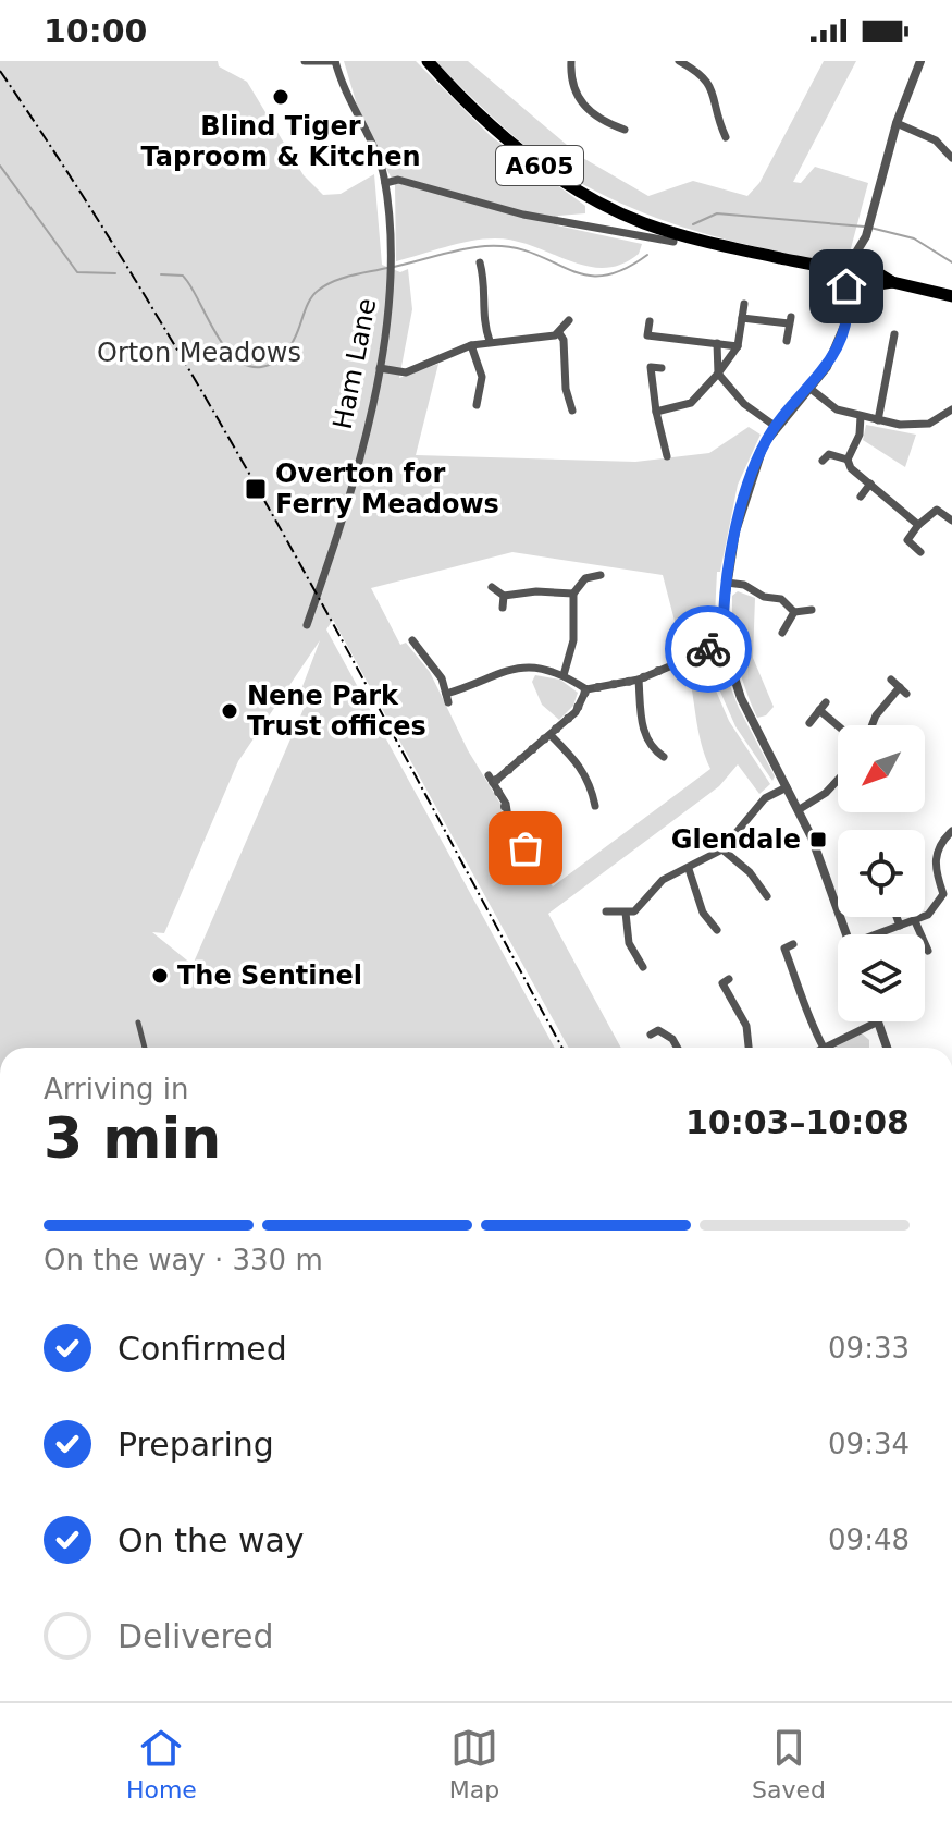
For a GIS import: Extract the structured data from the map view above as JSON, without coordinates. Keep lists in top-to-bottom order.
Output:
{
  "streets": {
    "main road": ["A605"],
    "street": ["Ham Lane"]
  },
  "parks": ["Orton Meadows"],
  "places": {
    "other": ["Blind Tiger Taproom & Kitchen", "Nene Park Trust offices", "The Sentinel"],
    "transit": ["Overton for Ferry Meadows", "Glendale"]
  },
  "north": "bottom left",
  "page": {
    "status": "10:00",
    "heading": ["3 min", "Arriving in", "10:03–10:08"],
    "bar": "On the way · 330 m",
    "list": [
      ["Confirmed", "09:33"],
      ["Preparing", "09:34"],
      ["On the way", "09:48"],
      "Delivered"
    ],
    "tabs": ["Home", "Map", "Saved"]
  }
}
